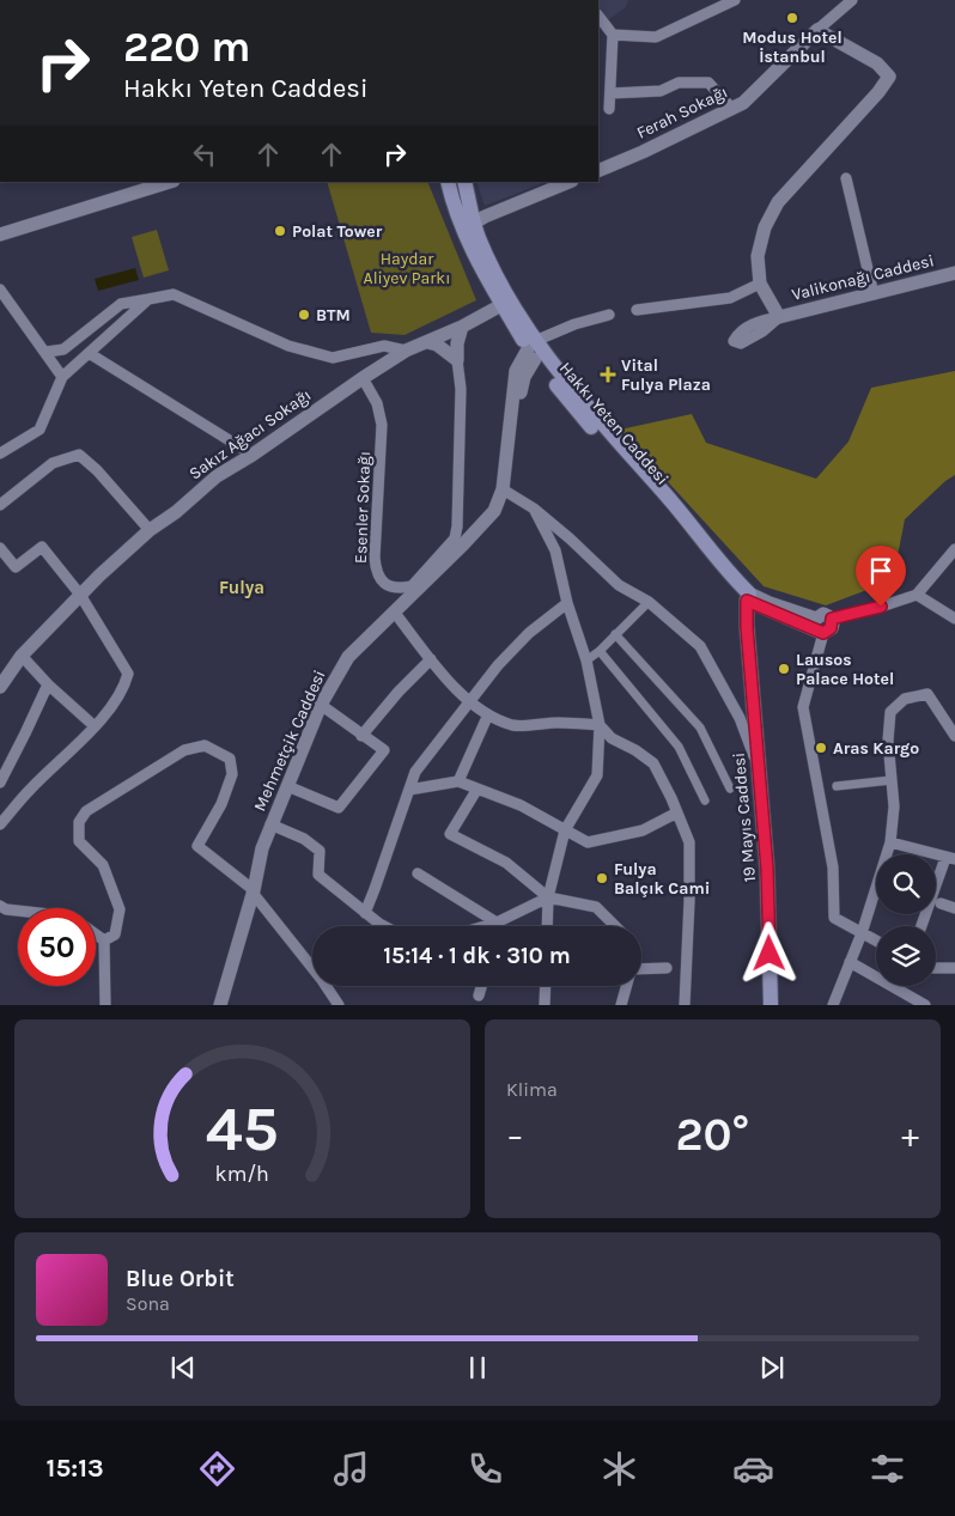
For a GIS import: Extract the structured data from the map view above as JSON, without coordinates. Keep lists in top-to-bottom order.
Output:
{
  "streets": {
    "main road": ["Hakkı Yeten Caddesi", "19 Mayıs Caddesi"],
    "street": [
      "Ferah Sokağı",
      "Valikonağı Caddesi",
      "Sakız Ağacı Sokağı",
      "Esenler Sokağı",
      "Mehmetçik Caddesi"
    ]
  },
  "crossings": [
    ["Hakkı Yeten Caddesi", "Sakız Ağacı Sokağı"],
    ["Hakkı Yeten Caddesi", "Mehmetçik Caddesi"],
    ["Hakkı Yeten Caddesi", "19 Mayıs Caddesi"],
    ["Sakız Ağacı Sokağı", "Esenler Sokağı"],
    ["Esenler Sokağı", "Mehmetçik Caddesi"]
  ],
  "districts": ["Fulya"],
  "parks": ["Haydar Aliyev Parkı"],
  "places": {
    "other": [
      "Modus Hotel İstanbul",
      "Polat Tower",
      "BTM",
      "Lausos Palace Hotel",
      "Aras Kargo",
      "Fulya Balçık Cami"
    ],
    "health": ["Vital Fulya Plaza"]
  },
  "page": {
    "turn": ["220 m", "Hakkı Yeten Caddesi"],
    "limit": "50",
    "trip": "15:14 · 1 dk · 310 m",
    "tile": "Klima",
    "heat": ["−", "20°", "+"],
    "song": ["Blue Orbit", "Sona"],
    "tabs": "15:13",
    "gauge": ["45", "km/h"]
  }
}
